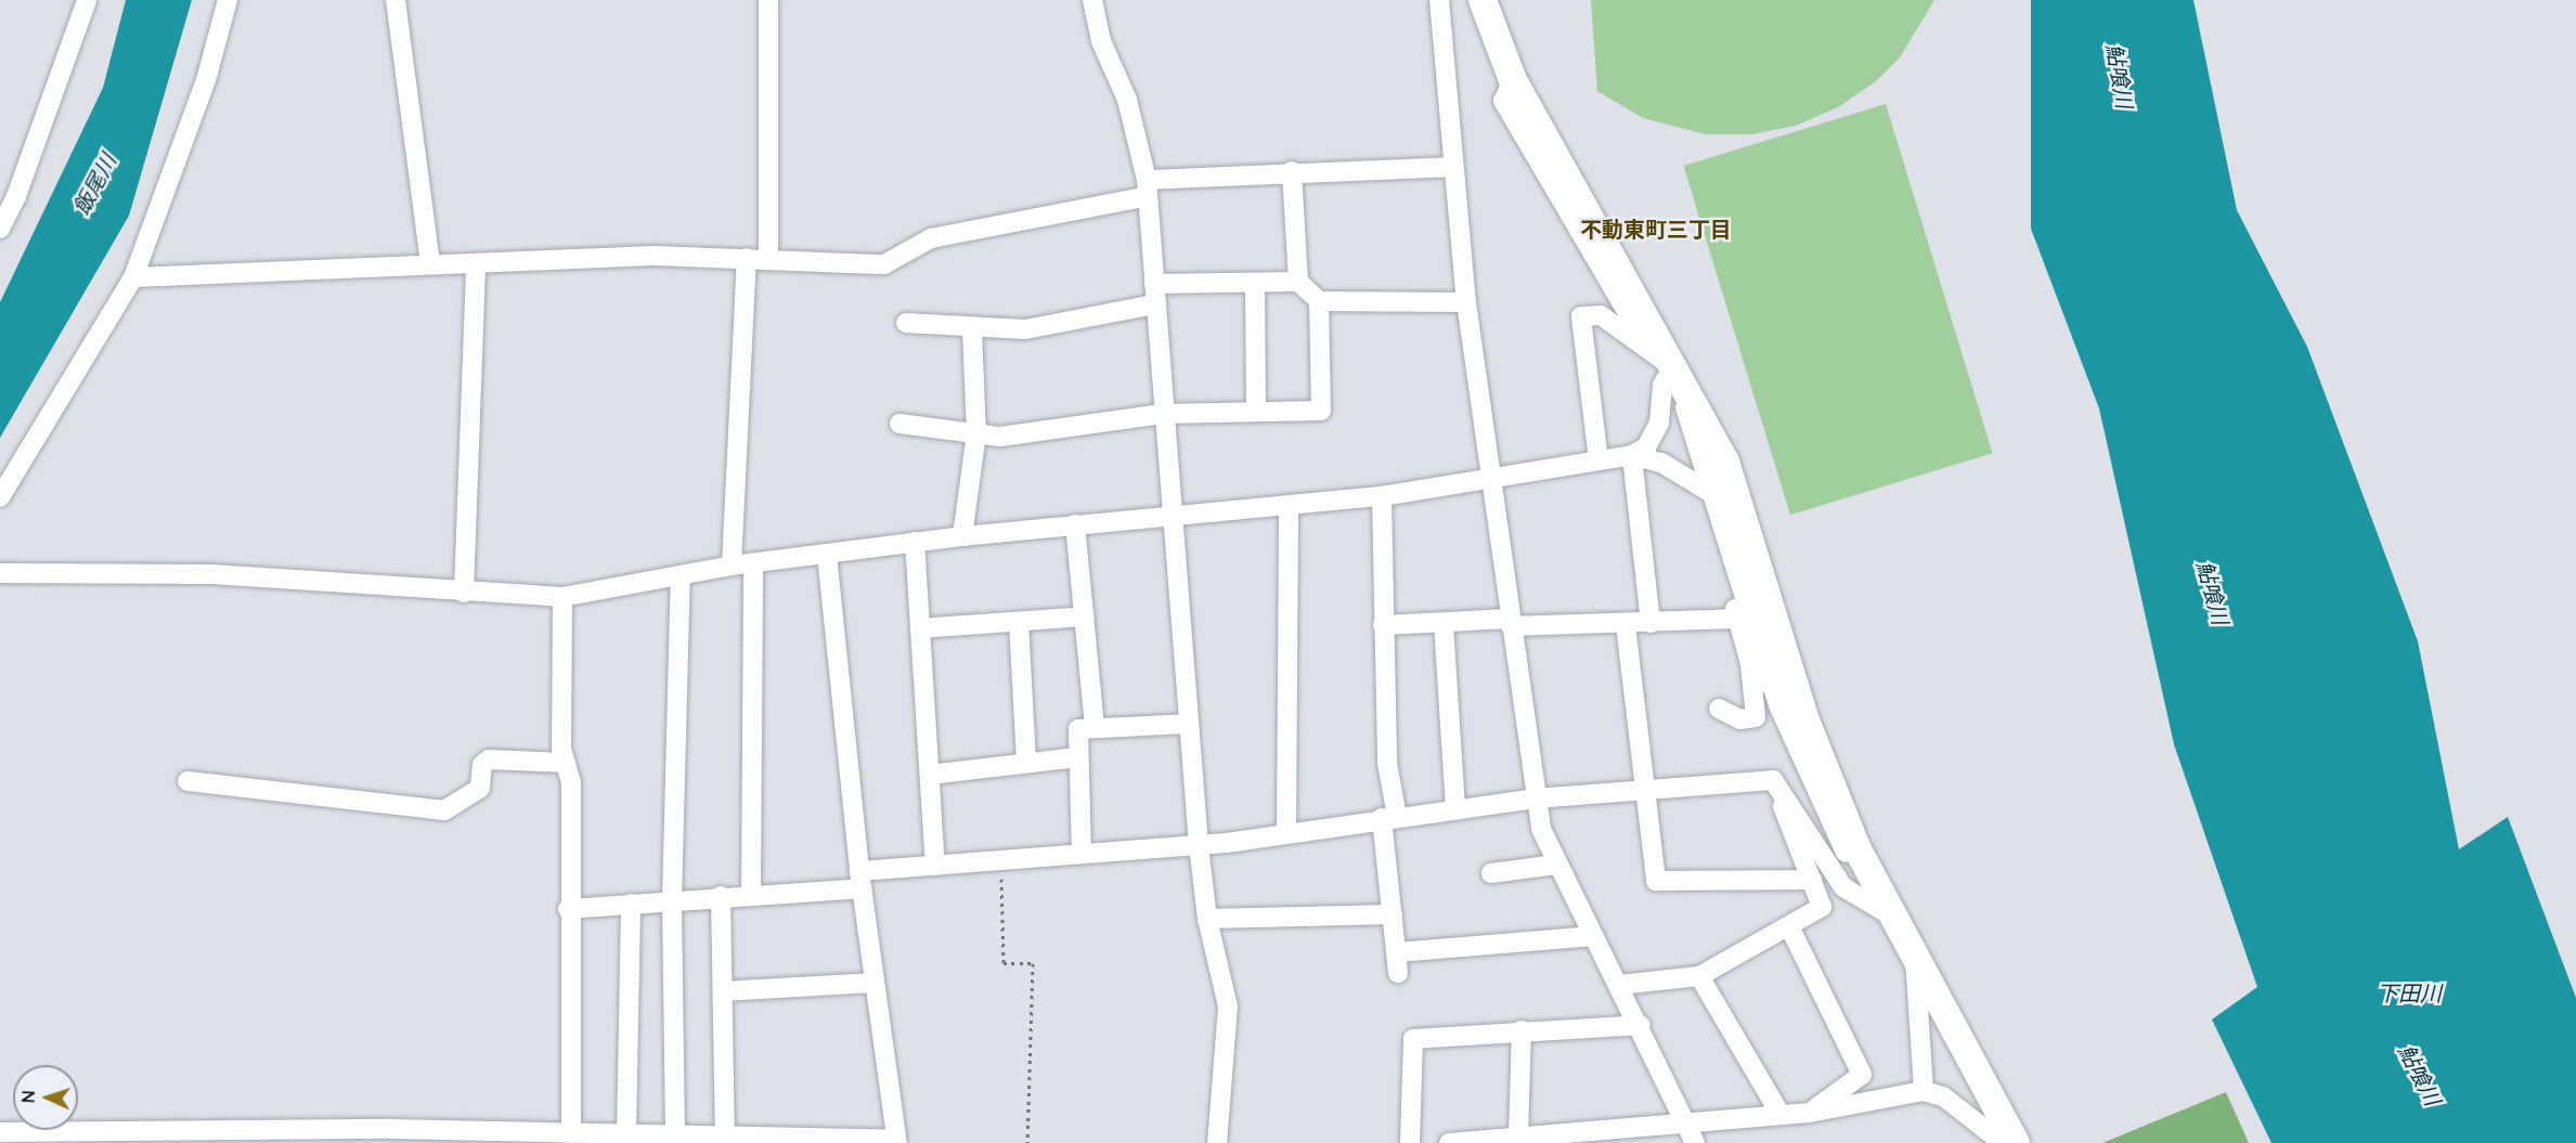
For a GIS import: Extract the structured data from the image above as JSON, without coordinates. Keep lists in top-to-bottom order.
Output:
{
  "districts": ["不動東町三丁目"],
  "water": ["鮎喰川", "飯尾川", "下田川"],
  "north": "left"
}
